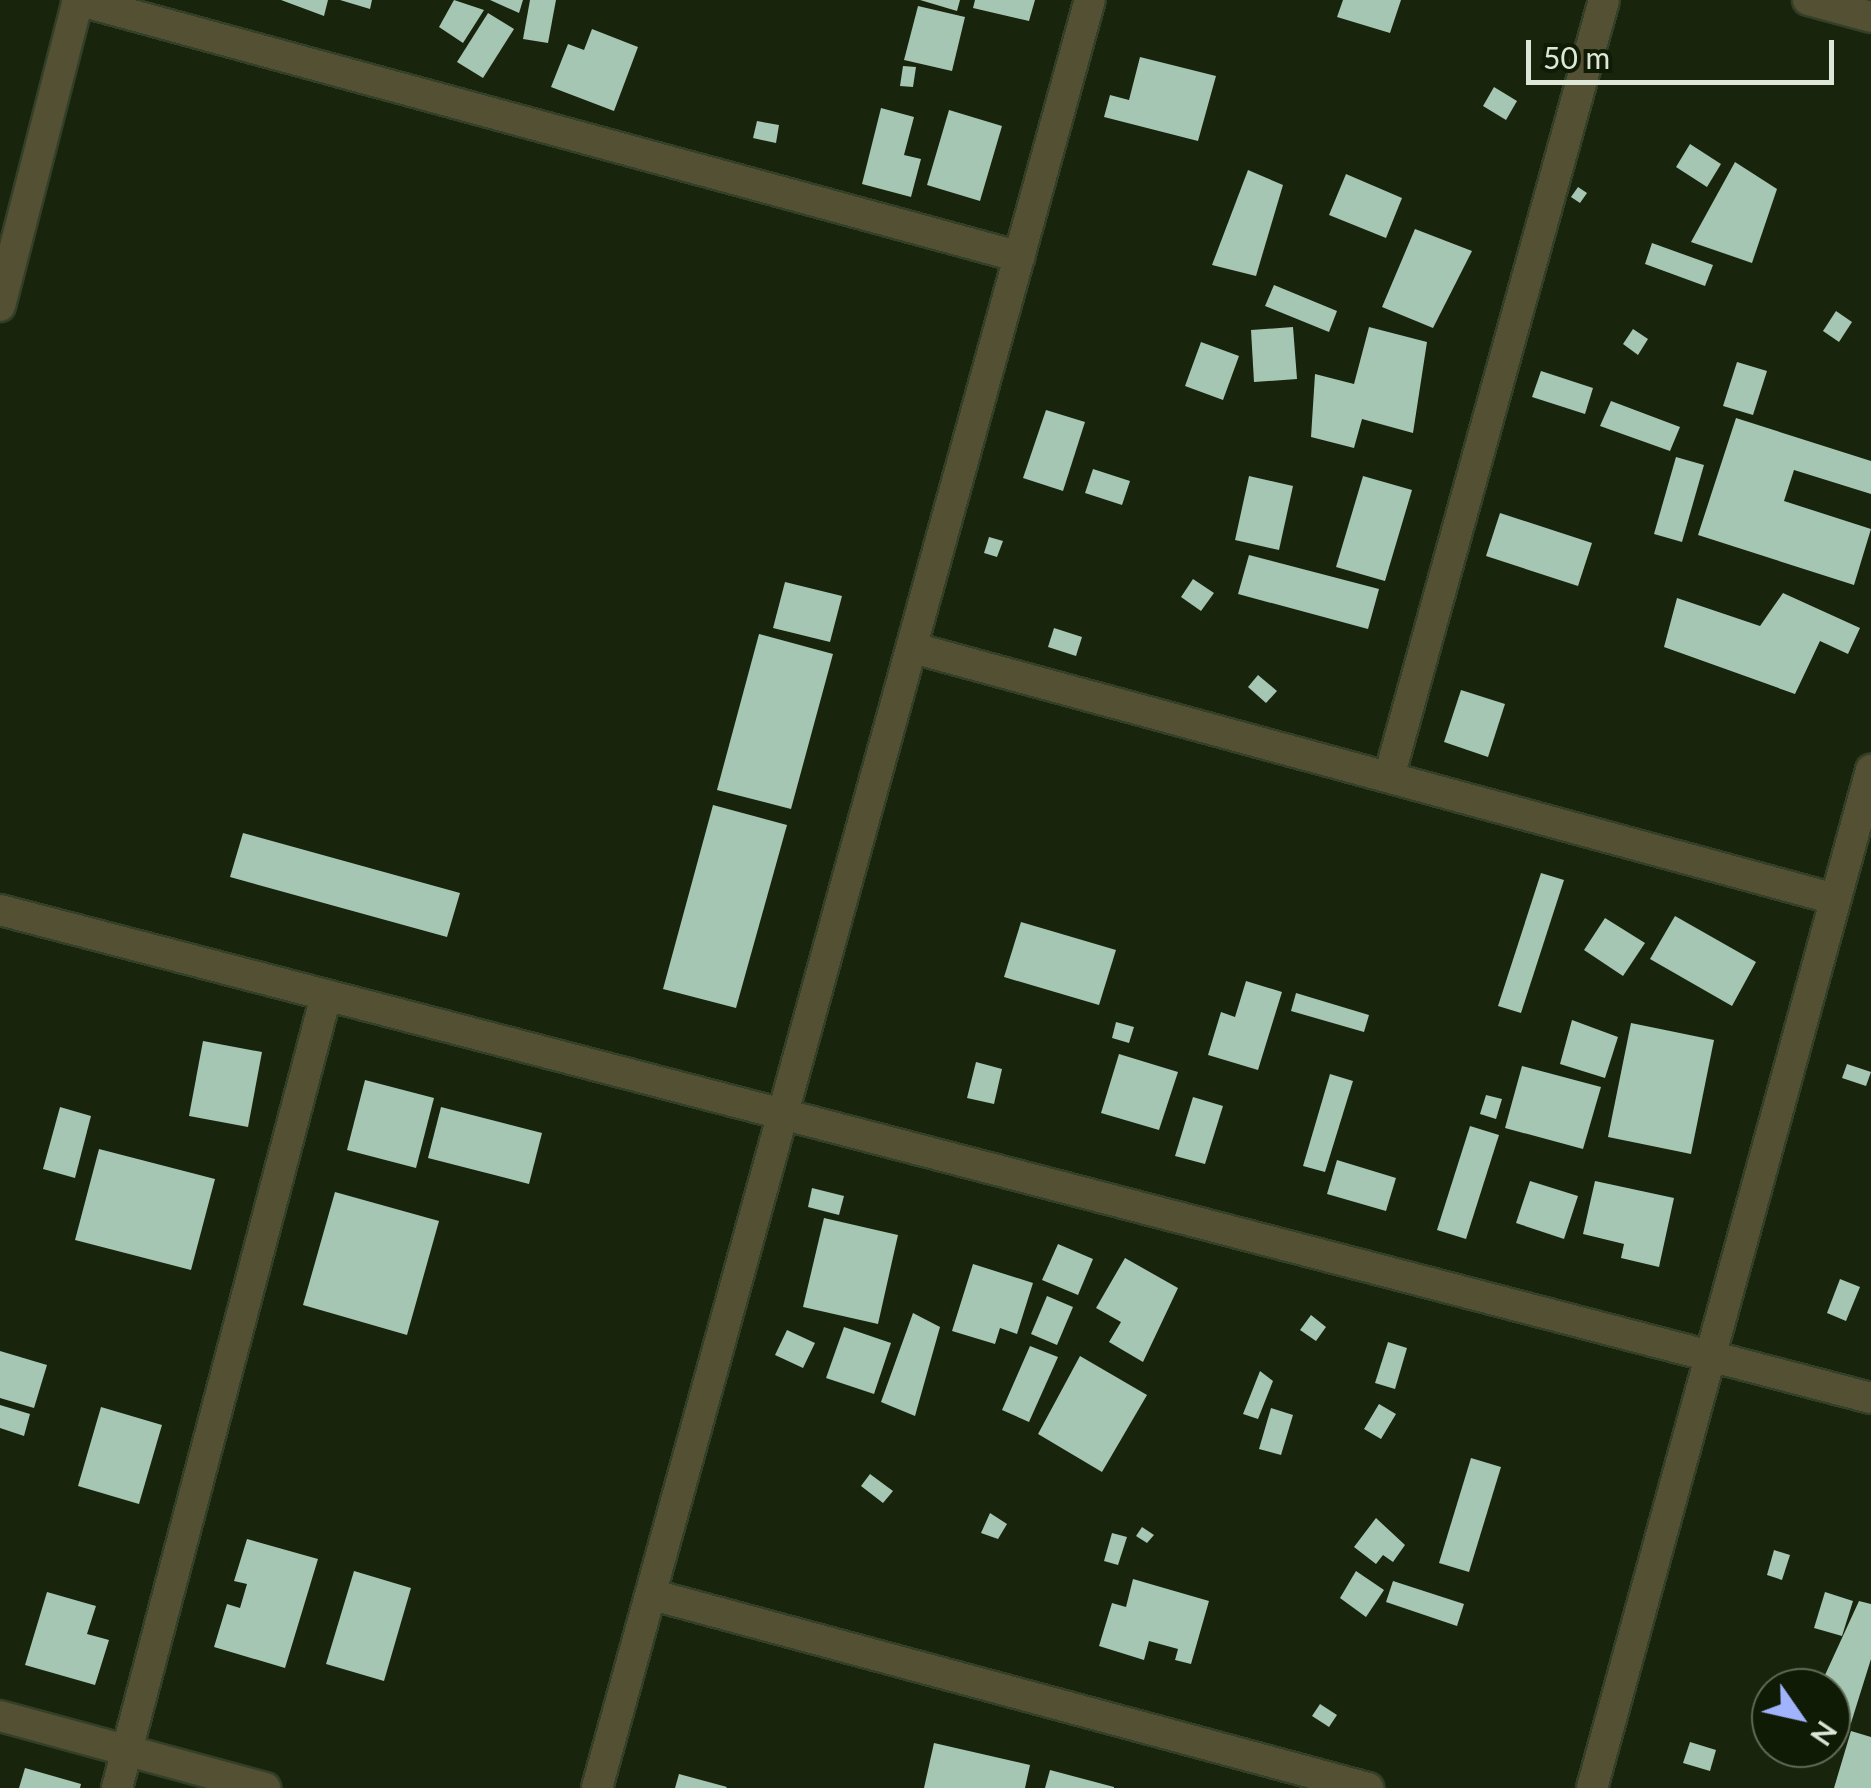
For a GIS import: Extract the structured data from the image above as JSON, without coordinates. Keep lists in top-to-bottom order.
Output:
{
  "scale_bar": "50 m",
  "north": "bottom right"
}
